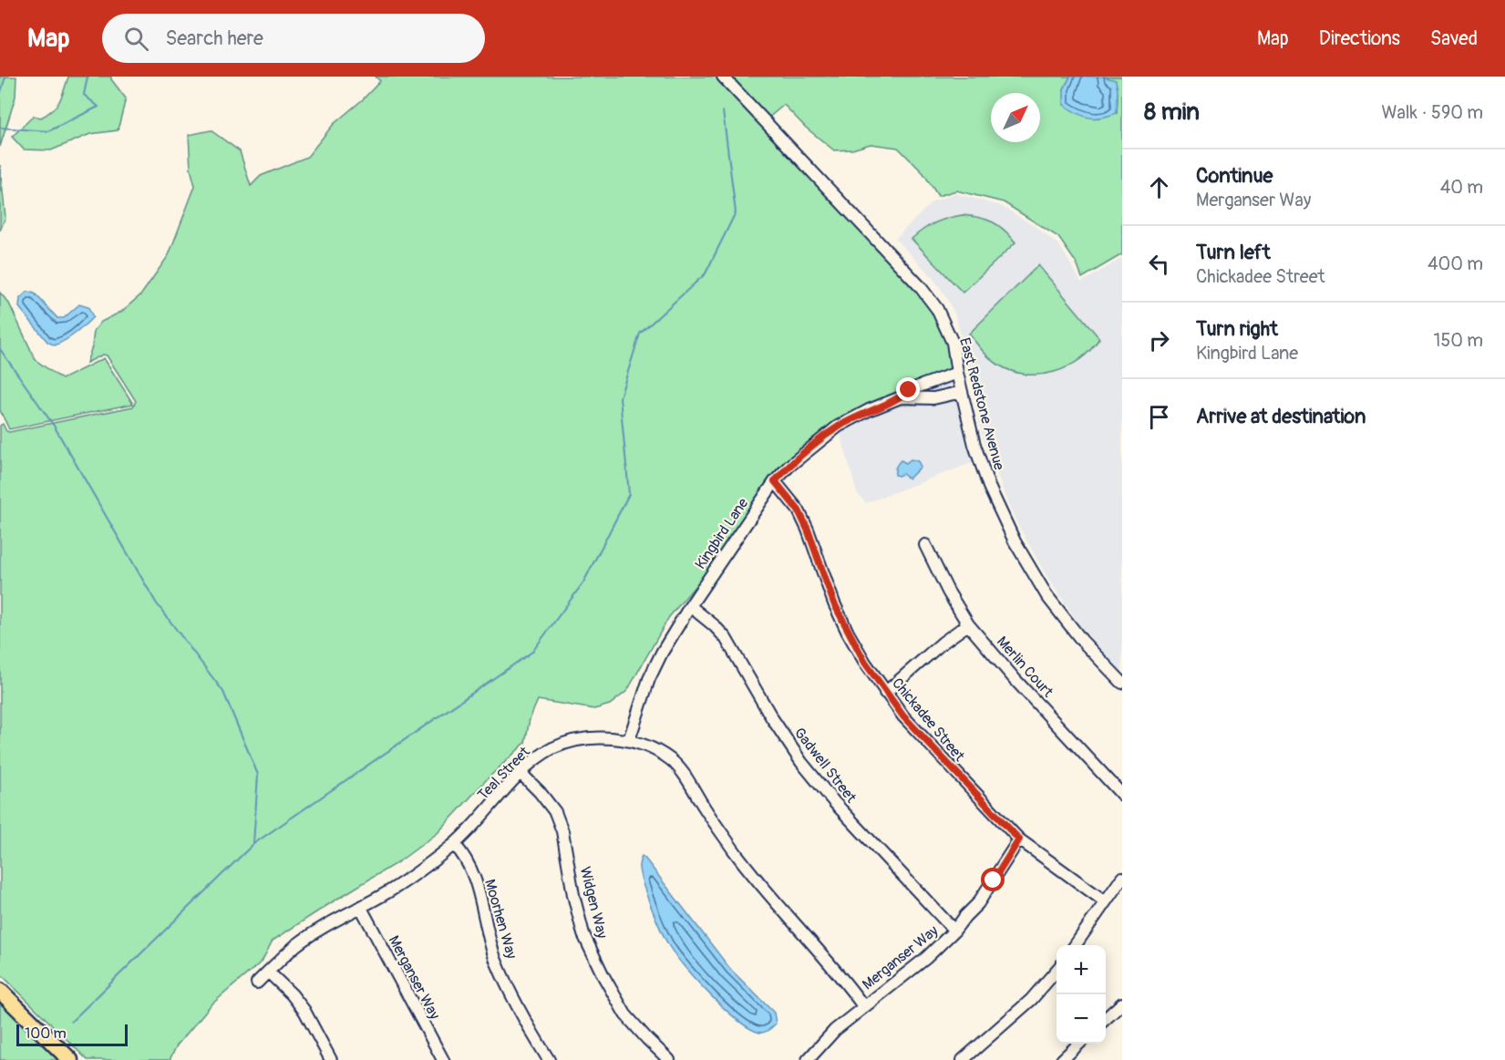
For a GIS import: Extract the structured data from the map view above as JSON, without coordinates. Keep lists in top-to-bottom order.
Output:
{
  "streets": {
    "street": [
      "East Redstone Avenue",
      "Kingbird Lane",
      "Merlin Court",
      "Chickadee Street",
      "Gadwell Street",
      "Teal Street",
      "Widgen Way",
      "Moorhen Way",
      "Merganser Way"
    ]
  },
  "crossings": [
    ["East Redstone Avenue", "Kingbird Lane"],
    ["Kingbird Lane", "Chickadee Street"],
    ["Kingbird Lane", "Gadwell Street"],
    ["Kingbird Lane", "Teal Street"],
    ["Chickadee Street", "Merganser Way"],
    ["Gadwell Street", "Merganser Way"],
    ["Teal Street", "Widgen Way"],
    ["Teal Street", "Moorhen Way"],
    ["Teal Street", "Merganser Way"]
  ],
  "scale_bar": "100 m",
  "north": "top right",
  "page": {
    "header": "Map",
    "search": "Search here",
    "nav": ["Map", "Directions", "Saved"],
    "heading": ["8 min", "Walk · 590 m"],
    "list": [
      ["Continue", "Merganser Way", "40 m"],
      ["Turn left", "Chickadee Street", "400 m"],
      ["Turn right", "Kingbird Lane", "150 m"],
      "Arrive at destination"
    ],
    "map_buttons": ["+", "−"],
    "scale": "100 m"
  }
}
